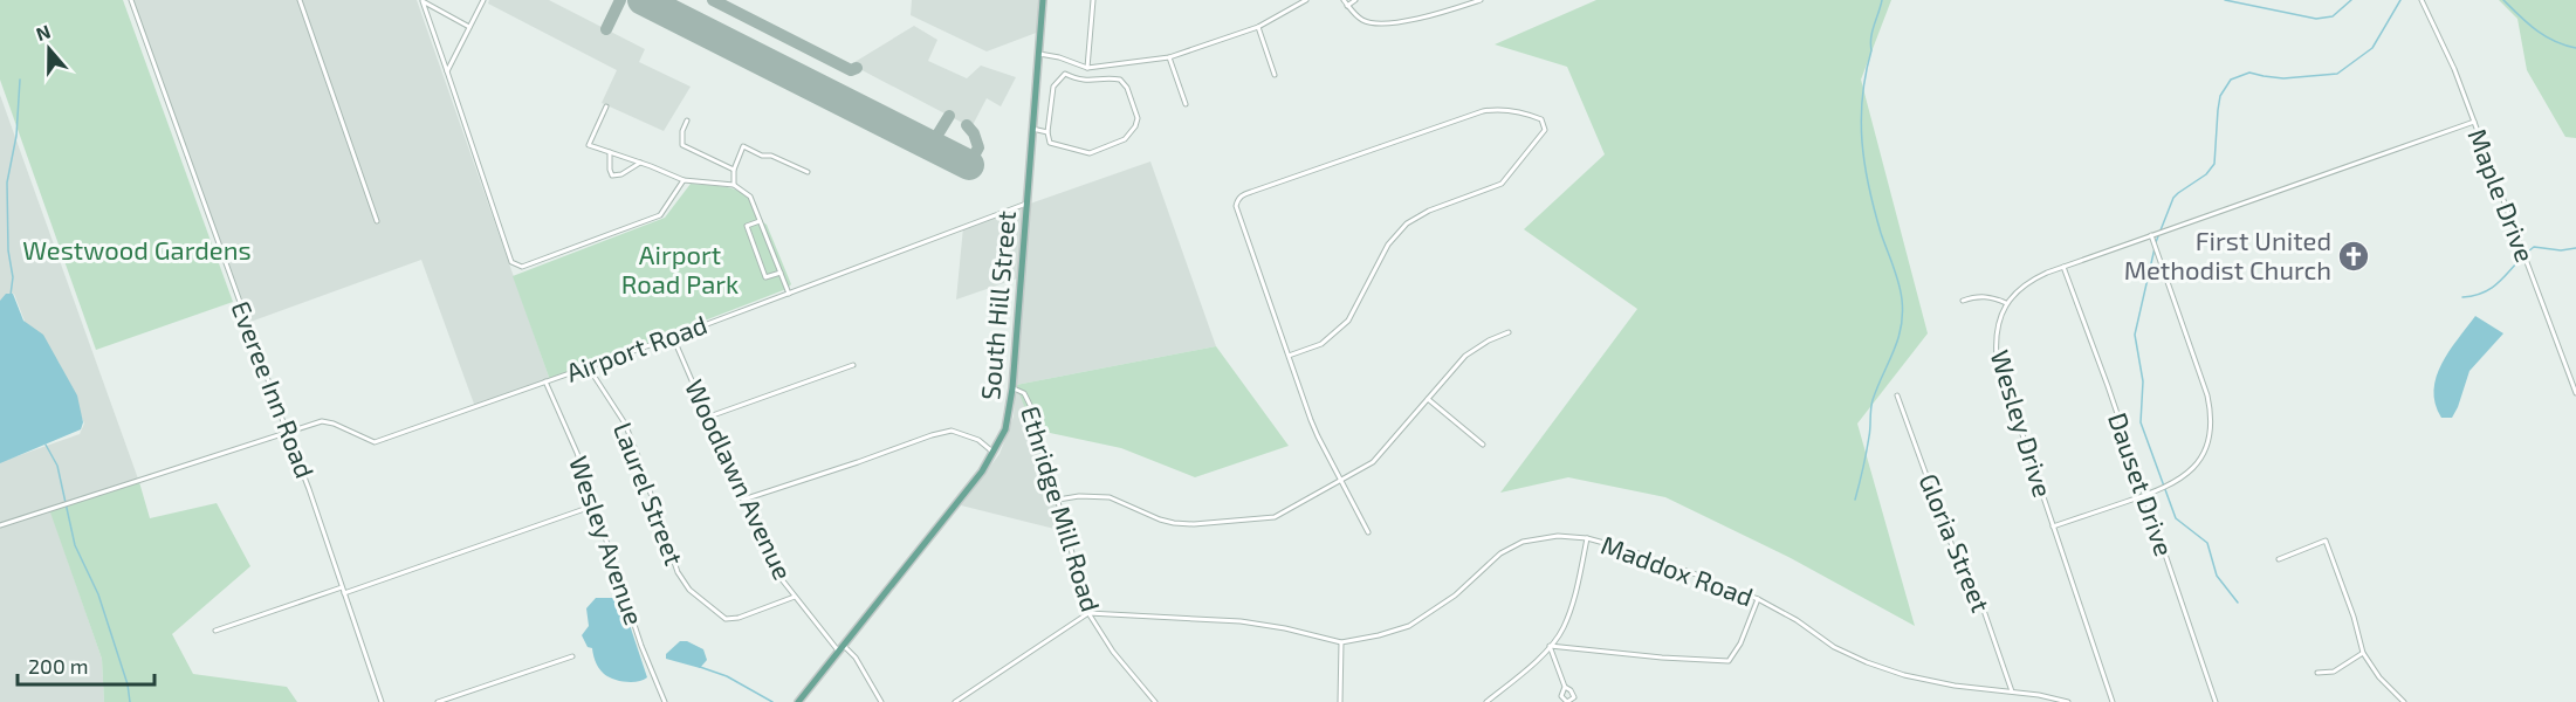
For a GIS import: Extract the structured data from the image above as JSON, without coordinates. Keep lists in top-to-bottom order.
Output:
{
  "streets": {
    "main road": ["South Hill Street"],
    "street": [
      "Maple Drive",
      "Airport Road",
      "Everee Inn Road",
      "Wesley Drive",
      "Woodlawn Avenue",
      "Dauset Drive",
      "Laurel Street",
      "Ethridge Mill Road",
      "Wesley Avenue",
      "Gloria Street",
      "Maddox Road"
    ]
  },
  "crossings": [
    ["South Hill Street", "Airport Road"],
    ["South Hill Street", "Woodlawn Avenue"],
    ["South Hill Street", "Ethridge Mill Road"],
    ["Airport Road", "Everee Inn Road"],
    ["Airport Road", "Woodlawn Avenue"],
    ["Airport Road", "Laurel Street"],
    ["Airport Road", "Wesley Avenue"],
    ["Woodlawn Avenue", "Laurel Street"],
    ["Ethridge Mill Road", "Maddox Road"],
    ["Gloria Street", "Maddox Road"]
  ],
  "parks": ["Westwood Gardens", "Airport Road Park"],
  "places": {
    "church": ["First United Methodist Church"]
  },
  "scale_bar": "200 m",
  "north": "top"
}
